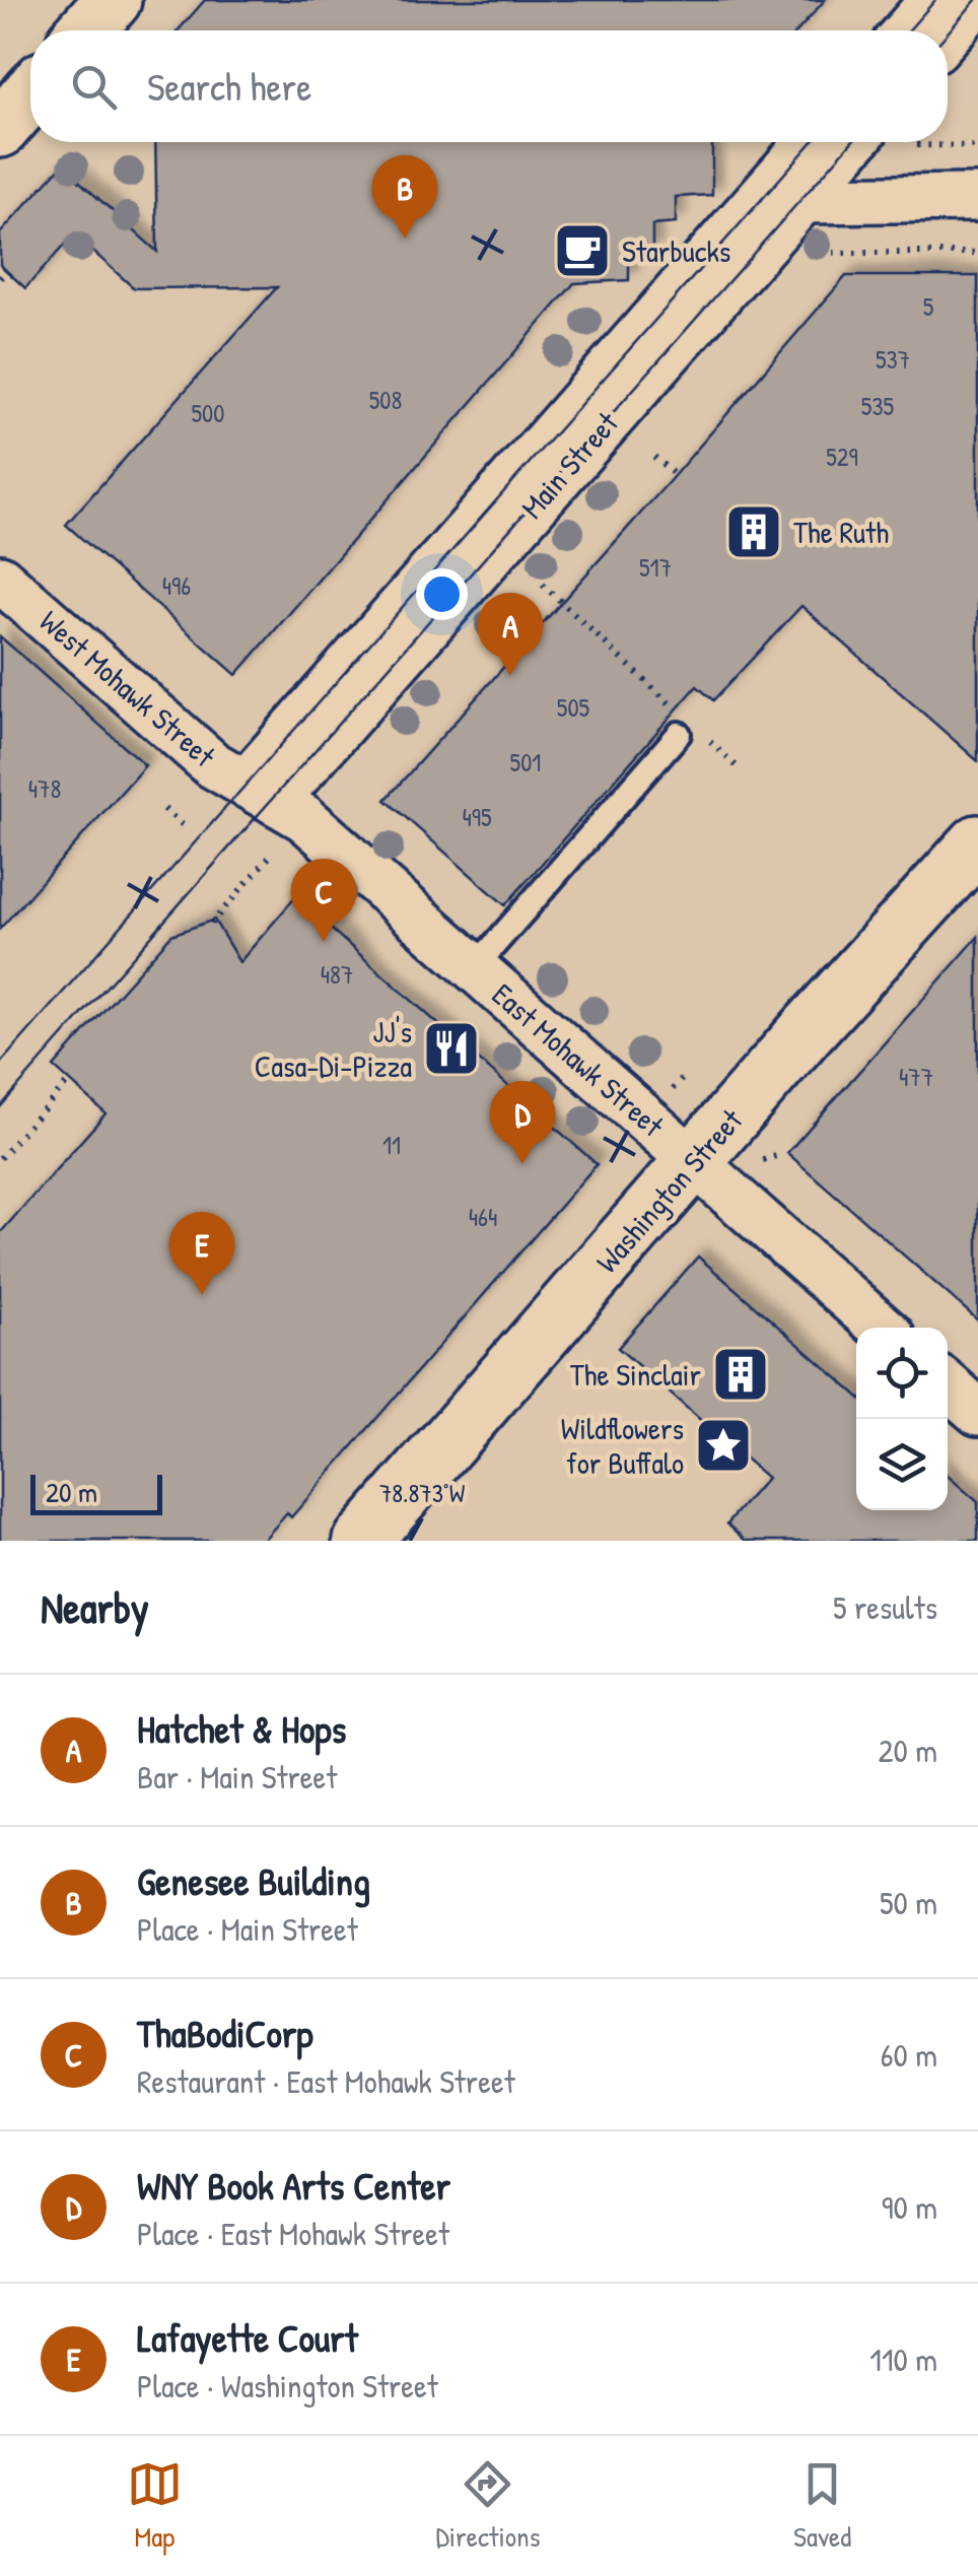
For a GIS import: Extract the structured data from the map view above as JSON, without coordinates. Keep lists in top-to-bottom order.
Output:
{
  "streets": {
    "street": [
      "Main Street",
      "West Mohawk Street",
      "East Mohawk Street",
      "Washington Street"
    ]
  },
  "crossings": [
    ["Main Street", "West Mohawk Street"],
    ["Main Street", "East Mohawk Street"],
    ["West Mohawk Street", "East Mohawk Street"],
    ["East Mohawk Street", "Washington Street"]
  ],
  "places": {
    "cafe": ["Starbucks"],
    "building": ["The Ruth", "The Sinclair"],
    "restaurant": ["JJ's Casa-Di-Pizza"],
    "place": ["Wildflowers for Buffalo"]
  },
  "house_numbers": [
    "5",
    "537",
    "508",
    "535",
    "500",
    "529",
    "517",
    "496",
    "505",
    "501",
    "478",
    "495",
    "487",
    "477",
    "11",
    "464"
  ],
  "scale_bar": "20 m",
  "page": {
    "search": "Search here",
    "pins": [
      "B",
      "A",
      "C",
      "D",
      "E"
    ],
    "scale": "20 m",
    "heading": ["Nearby", "5 results"],
    "list": [
      {
        "mark": "A",
        "name": "Hatchet & Hops",
        "note": "Bar · Main Street",
        "value": "20 m"
      },
      {
        "mark": "B",
        "name": "Genesee Building",
        "note": "Place · Main Street",
        "value": "50 m"
      },
      {
        "mark": "C",
        "name": "ThaBodiCorp",
        "note": "Restaurant · East Mohawk Street",
        "value": "60 m"
      },
      {
        "mark": "D",
        "name": "WNY Book Arts Center",
        "note": "Place · East Mohawk Street",
        "value": "90 m"
      },
      {
        "mark": "E",
        "name": "Lafayette Court",
        "note": "Place · Washington Street",
        "value": "110 m"
      }
    ],
    "nav": ["Map", "Directions", "Saved"]
  },
  "coordinates": ["78.873°W"]
}
